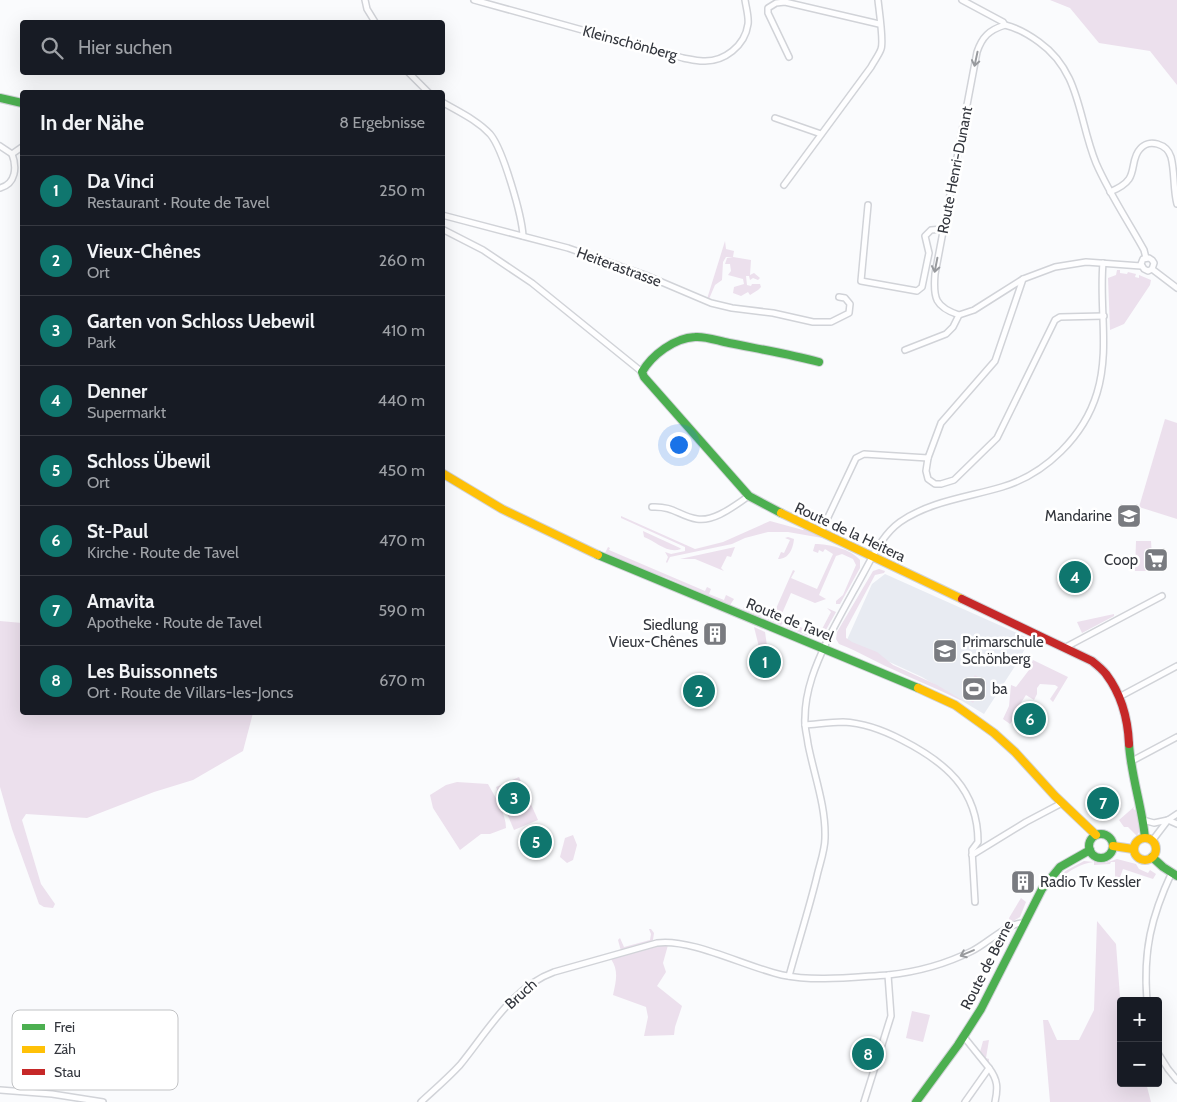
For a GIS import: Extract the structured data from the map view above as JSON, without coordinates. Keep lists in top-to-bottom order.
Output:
{
  "streets": {
    "main road": ["Route de la Heitera", "Route de Tavel", "Route de Berne"],
    "street": [
      "Kleinschönberg",
      "Route Henri-Dunant",
      "Heiterastrasse",
      "Bruch"
    ]
  },
  "crossings": [
    ["Route de Tavel", "Route de Berne"],
    ["Route de Berne", "Bruch"]
  ],
  "one_way": ["Route Henri-Dunant"],
  "places": {
    "school or university": ["Mandarine", "Primarschule Schönberg"],
    "supermarket": ["Coop"],
    "building": ["Siedlung Vieux-Chênes", "Radio Tv Kessler"],
    "sports": ["ba"]
  },
  "legend": ["Frei", "Zäh", "Stau"],
  "page": {
    "search": "Hier suchen",
    "heading": ["In der Nähe", "8 Ergebnisse"],
    "list": [
      {
        "mark": "1",
        "name": "Da Vinci",
        "note": "Restaurant · Route de Tavel",
        "value": "250 m"
      },
      {
        "mark": "2",
        "name": "Vieux-Chênes",
        "note": "Ort",
        "value": "260 m"
      },
      {
        "mark": "3",
        "name": "Garten von Schloss Uebewil",
        "note": "Park",
        "value": "410 m"
      },
      {
        "mark": "4",
        "name": "Denner",
        "note": "Supermarkt",
        "value": "440 m"
      },
      {
        "mark": "5",
        "name": "Schloss Übewil",
        "note": "Ort",
        "value": "450 m"
      },
      {
        "mark": "6",
        "name": "St-Paul",
        "note": "Kirche · Route de Tavel",
        "value": "470 m"
      },
      {
        "mark": "7",
        "name": "Amavita",
        "note": "Apotheke · Route de Tavel",
        "value": "590 m"
      },
      {
        "mark": "8",
        "name": "Les Buissonnets",
        "note": "Ort · Route de Villars-les-Joncs",
        "value": "670 m"
      }
    ],
    "pins": [
      "4",
      "1",
      "2",
      "6",
      "3",
      "7",
      "5",
      "8"
    ],
    "map_buttons": ["+", "−"]
  }
}
